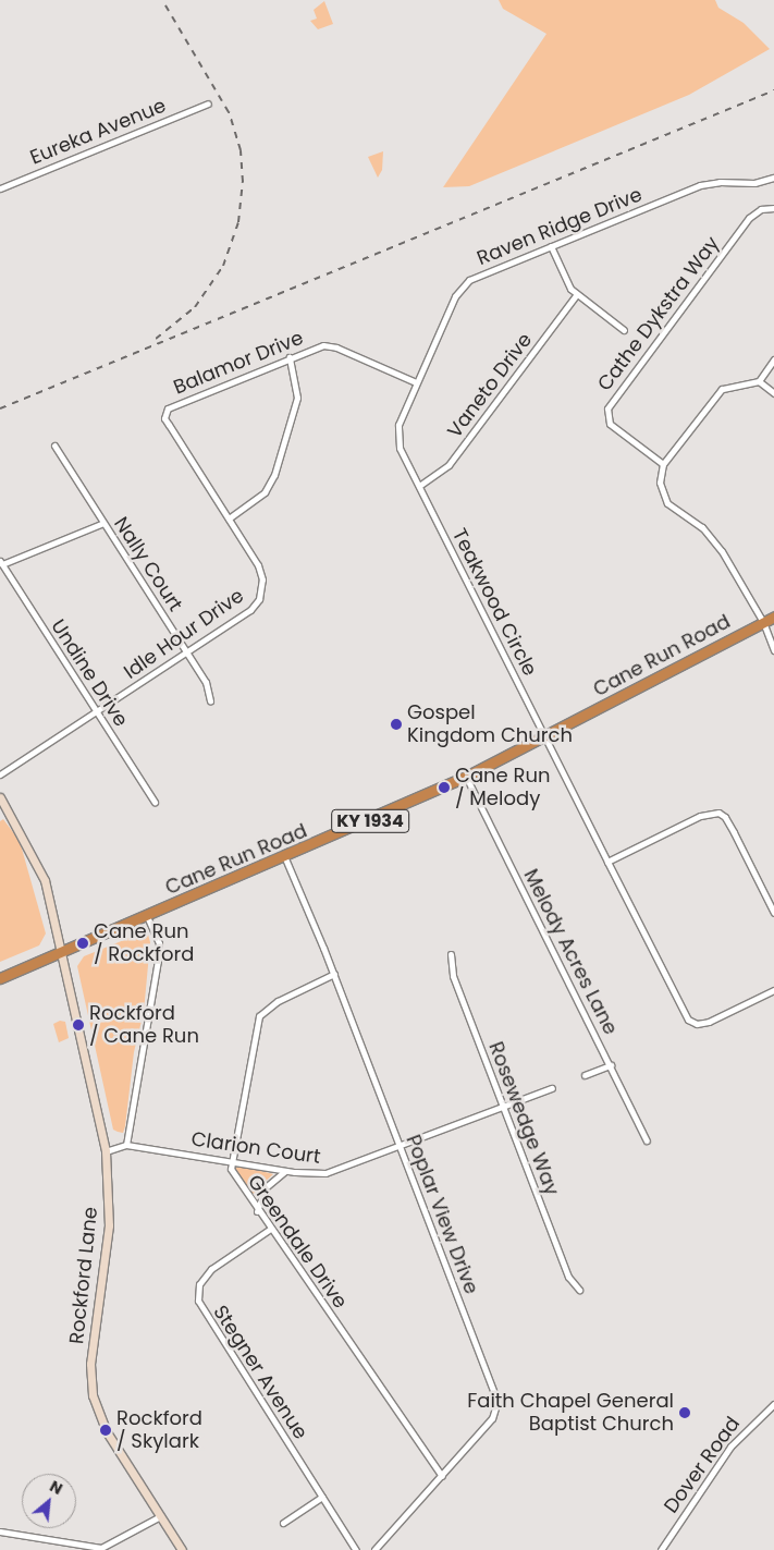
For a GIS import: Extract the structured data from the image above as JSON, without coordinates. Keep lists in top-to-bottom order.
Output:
{
  "streets": {
    "highway": ["Cane Run Road", "KY 1934"],
    "main road": ["Rockford Lane"],
    "street": [
      "Eureka Avenue",
      "Raven Ridge Drive",
      "Cathe Dykstra Way",
      "Balamor Drive",
      "Vaneto Drive",
      "Nally Court",
      "Teakwood Circle",
      "Idle Hour Drive",
      "Undine Drive",
      "Melody Acres Lane",
      "Rosewedge Way",
      "Clarion Court",
      "Poplar View Drive",
      "Greendale Drive",
      "Stegner Avenue",
      "Dover Road"
    ]
  },
  "crossings": [
    ["Raven Ridge Drive", "Balamor Drive"],
    ["Raven Ridge Drive", "Teakwood Circle"],
    ["Balamor Drive", "Teakwood Circle"],
    ["Balamor Drive", "Idle Hour Drive"],
    ["Vaneto Drive", "Teakwood Circle"],
    ["Nally Court", "Idle Hour Drive"],
    ["Teakwood Circle", "Cane Run Road"],
    ["Idle Hour Drive", "Undine Drive"],
    ["Cane Run Road", "Melody Acres Lane"],
    ["Cane Run Road", "Poplar View Drive"],
    ["Cane Run Road", "Rockford Lane"],
    ["Rosewedge Way", "Clarion Court"],
    ["Clarion Court", "Poplar View Drive"],
    ["Clarion Court", "Greendale Drive"],
    ["Clarion Court", "Rockford Lane"],
    ["Poplar View Drive", "Greendale Drive"],
    ["Greendale Drive", "Stegner Avenue"]
  ],
  "places": [
    "Gospel Kingdom Church",
    "Cane Run / Melody",
    "Cane Run / Rockford",
    "Rockford / Cane Run",
    "Faith Chapel General Baptist Church",
    "Rockford / Skylark"
  ],
  "north": "top right"
}
